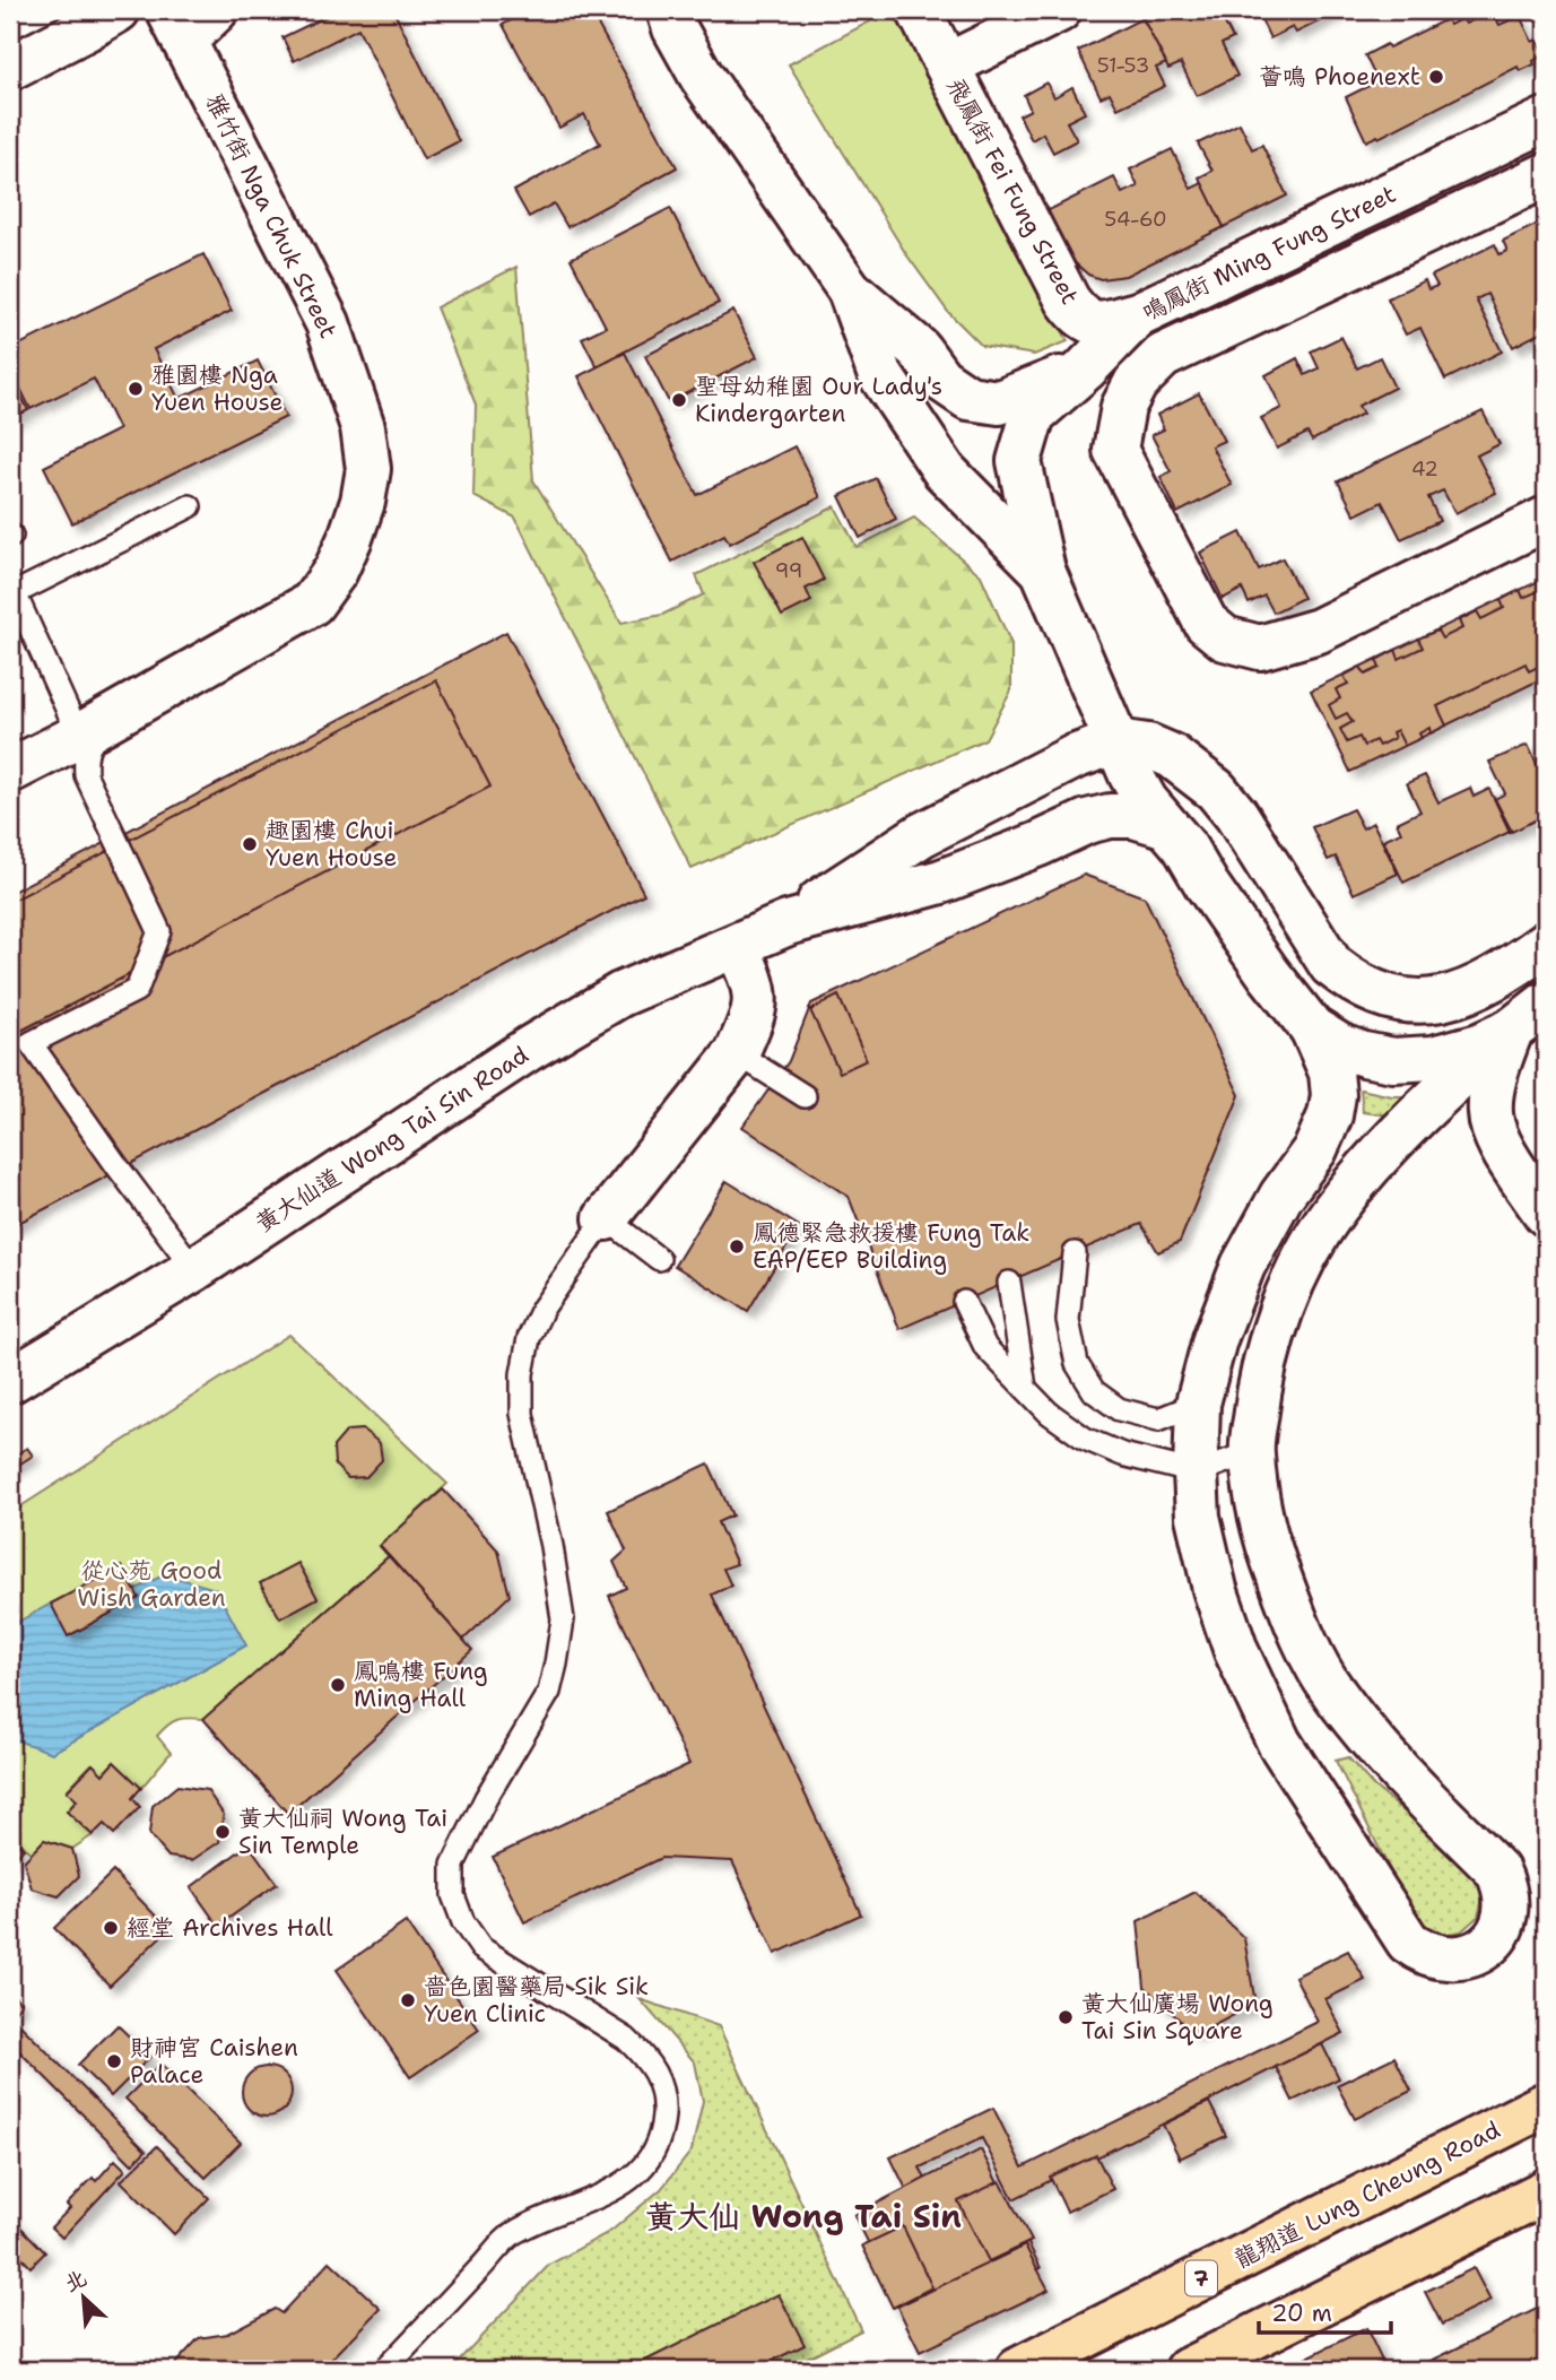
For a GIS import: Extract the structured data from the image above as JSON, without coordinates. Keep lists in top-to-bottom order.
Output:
{
  "streets": {
    "highway": ["龍翔道 Lung Cheung Road", "7"],
    "street": [
      "飛鳳街 Fei Fung Street",
      "雅竹街 Nga Chuk Street",
      "鳴鳳街 Ming Fung Street",
      "黃大仙道 Wong Tai Sin Road"
    ]
  },
  "crossings": [
    ["飛鳳街 Fei Fung Street", "鳴鳳街 Ming Fung Street"]
  ],
  "districts": ["黃大仙 Wong Tai Sin"],
  "parks": ["從心苑 Good Wish Garden"],
  "places": [
    "薈鳴 Phoenext",
    "雅園樓 Nga Yuen House",
    "聖母幼稚園 Our Lady's Kindergarten",
    "趣園樓 Chui Yuen House",
    "鳳德緊急救援樓 Fung Tak EAP/EEP Building",
    "鳳鳴樓 Fung Ming Hall",
    "黃大仙祠 Wong Tai Sin Temple",
    "經堂 Archives Hall",
    "嗇色園醫藥局 Sik Sik Yuen Clinic",
    "黃大仙廣場 Wong Tai Sin Square",
    "財神宮 Caishen Palace"
  ],
  "house_numbers": [
    "51-53",
    "54-60",
    "42",
    "99"
  ],
  "scale_bar": "20 m",
  "north": "top left"
}
